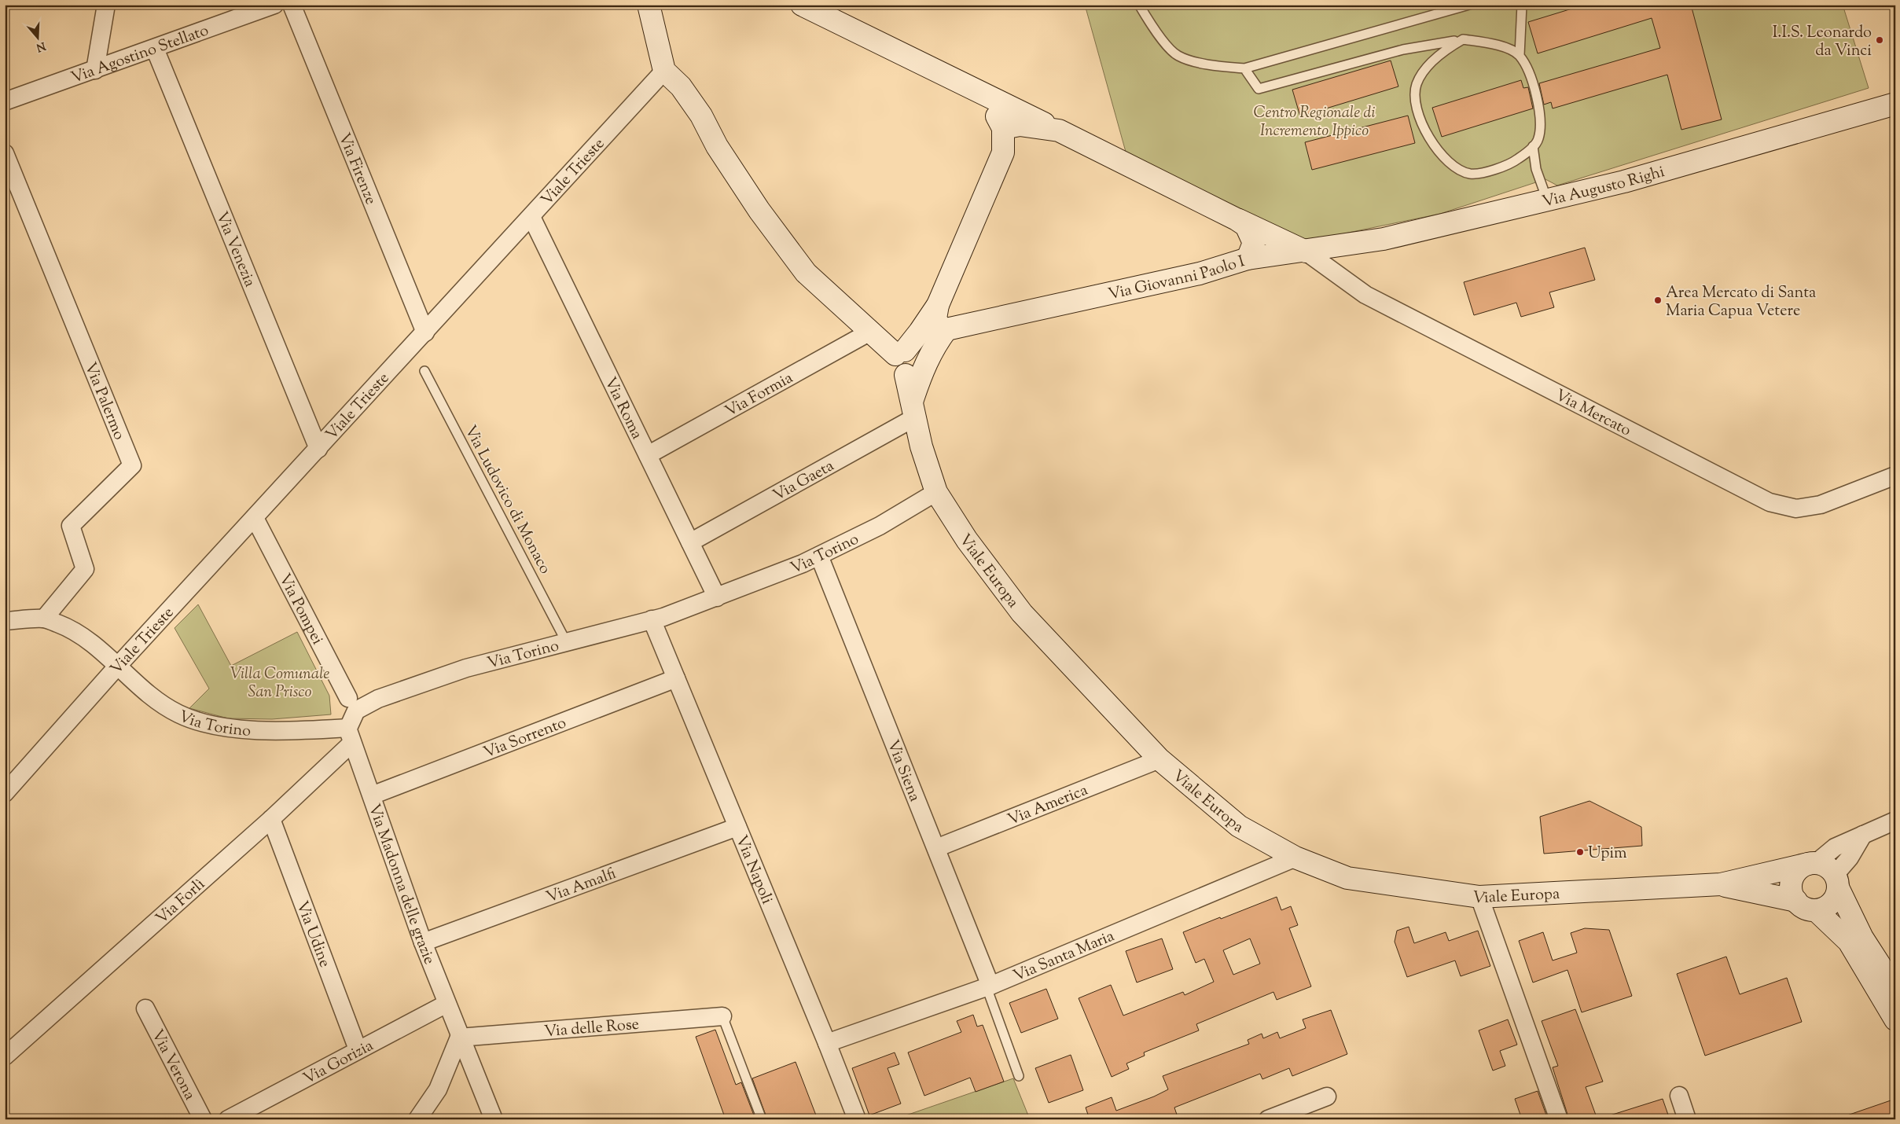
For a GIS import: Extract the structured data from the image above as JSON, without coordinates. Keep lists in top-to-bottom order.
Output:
{
  "streets": {
    "street": [
      "Via Agostino Stellato",
      "Via Firenze",
      "Viale Trieste",
      "Via Augusto Righi",
      "Via Venezia",
      "Via Giovanni Paolo I",
      "Via Formia",
      "Via Palermo",
      "Via Roma",
      "Via Mercato",
      "Via Gaeta",
      "Via Torino",
      "Viale Europa",
      "Via Pompei",
      "Via Sorrento",
      "Via Siena",
      "Via America",
      "Via Napoli",
      "Via Madonna delle grazie",
      "Via Amalfi",
      "Via Forlì",
      "Via Udine",
      "Via Santa Maria",
      "Via delle Rose",
      "Via Gorizia",
      "Via Verona"
    ],
    "lane": ["Via Ludovico di Monaco"]
  },
  "crossings": [
    ["Via Agostino Stellato", "Via Venezia"],
    ["Via Firenze", "Viale Trieste"],
    ["Viale Trieste", "Via Venezia"],
    ["Viale Trieste", "Via Roma"],
    ["Viale Trieste", "Via Torino"],
    ["Viale Trieste", "Via Pompei"],
    ["Via Augusto Righi", "Via Giovanni Paolo I"],
    ["Via Augusto Righi", "Via Mercato"],
    ["Via Formia", "Via Roma"],
    ["Via Palermo", "Via Torino"],
    ["Via Roma", "Via Gaeta"],
    ["Via Roma", "Via Torino"],
    ["Via Gaeta", "Viale Europa"],
    ["Via Ludovico di Monaco", "Via Torino"],
    ["Via Torino", "Viale Europa"],
    ["Via Torino", "Via Siena"],
    ["Via Torino", "Via Napoli"],
    ["Via Torino", "Via Madonna delle grazie"],
    ["Via Torino", "Via Forlì"],
    ["Viale Europa", "Via America"],
    ["Viale Europa", "Via Santa Maria"],
    ["Via Sorrento", "Via Napoli"],
    ["Via Sorrento", "Via Madonna delle grazie"],
    ["Via Siena", "Via America"],
    ["Via Siena", "Via Santa Maria"],
    ["Via Napoli", "Via Amalfi"],
    ["Via Napoli", "Via Santa Maria"],
    ["Via Madonna delle grazie", "Via Amalfi"],
    ["Via Madonna delle grazie", "Via Forlì"],
    ["Via Madonna delle grazie", "Via delle Rose"],
    ["Via Madonna delle grazie", "Via Gorizia"],
    ["Via Forlì", "Via Udine"],
    ["Via Udine", "Via Gorizia"]
  ],
  "parks": ["Centro Regionale di Incremento Ippico", "Villa Comunale San Prisco"],
  "places": ["I.I.S. Leonardo da Vinci", "Area Mercato di Santa Maria Capua Vetere", "Upim"],
  "north": "bottom"
}
